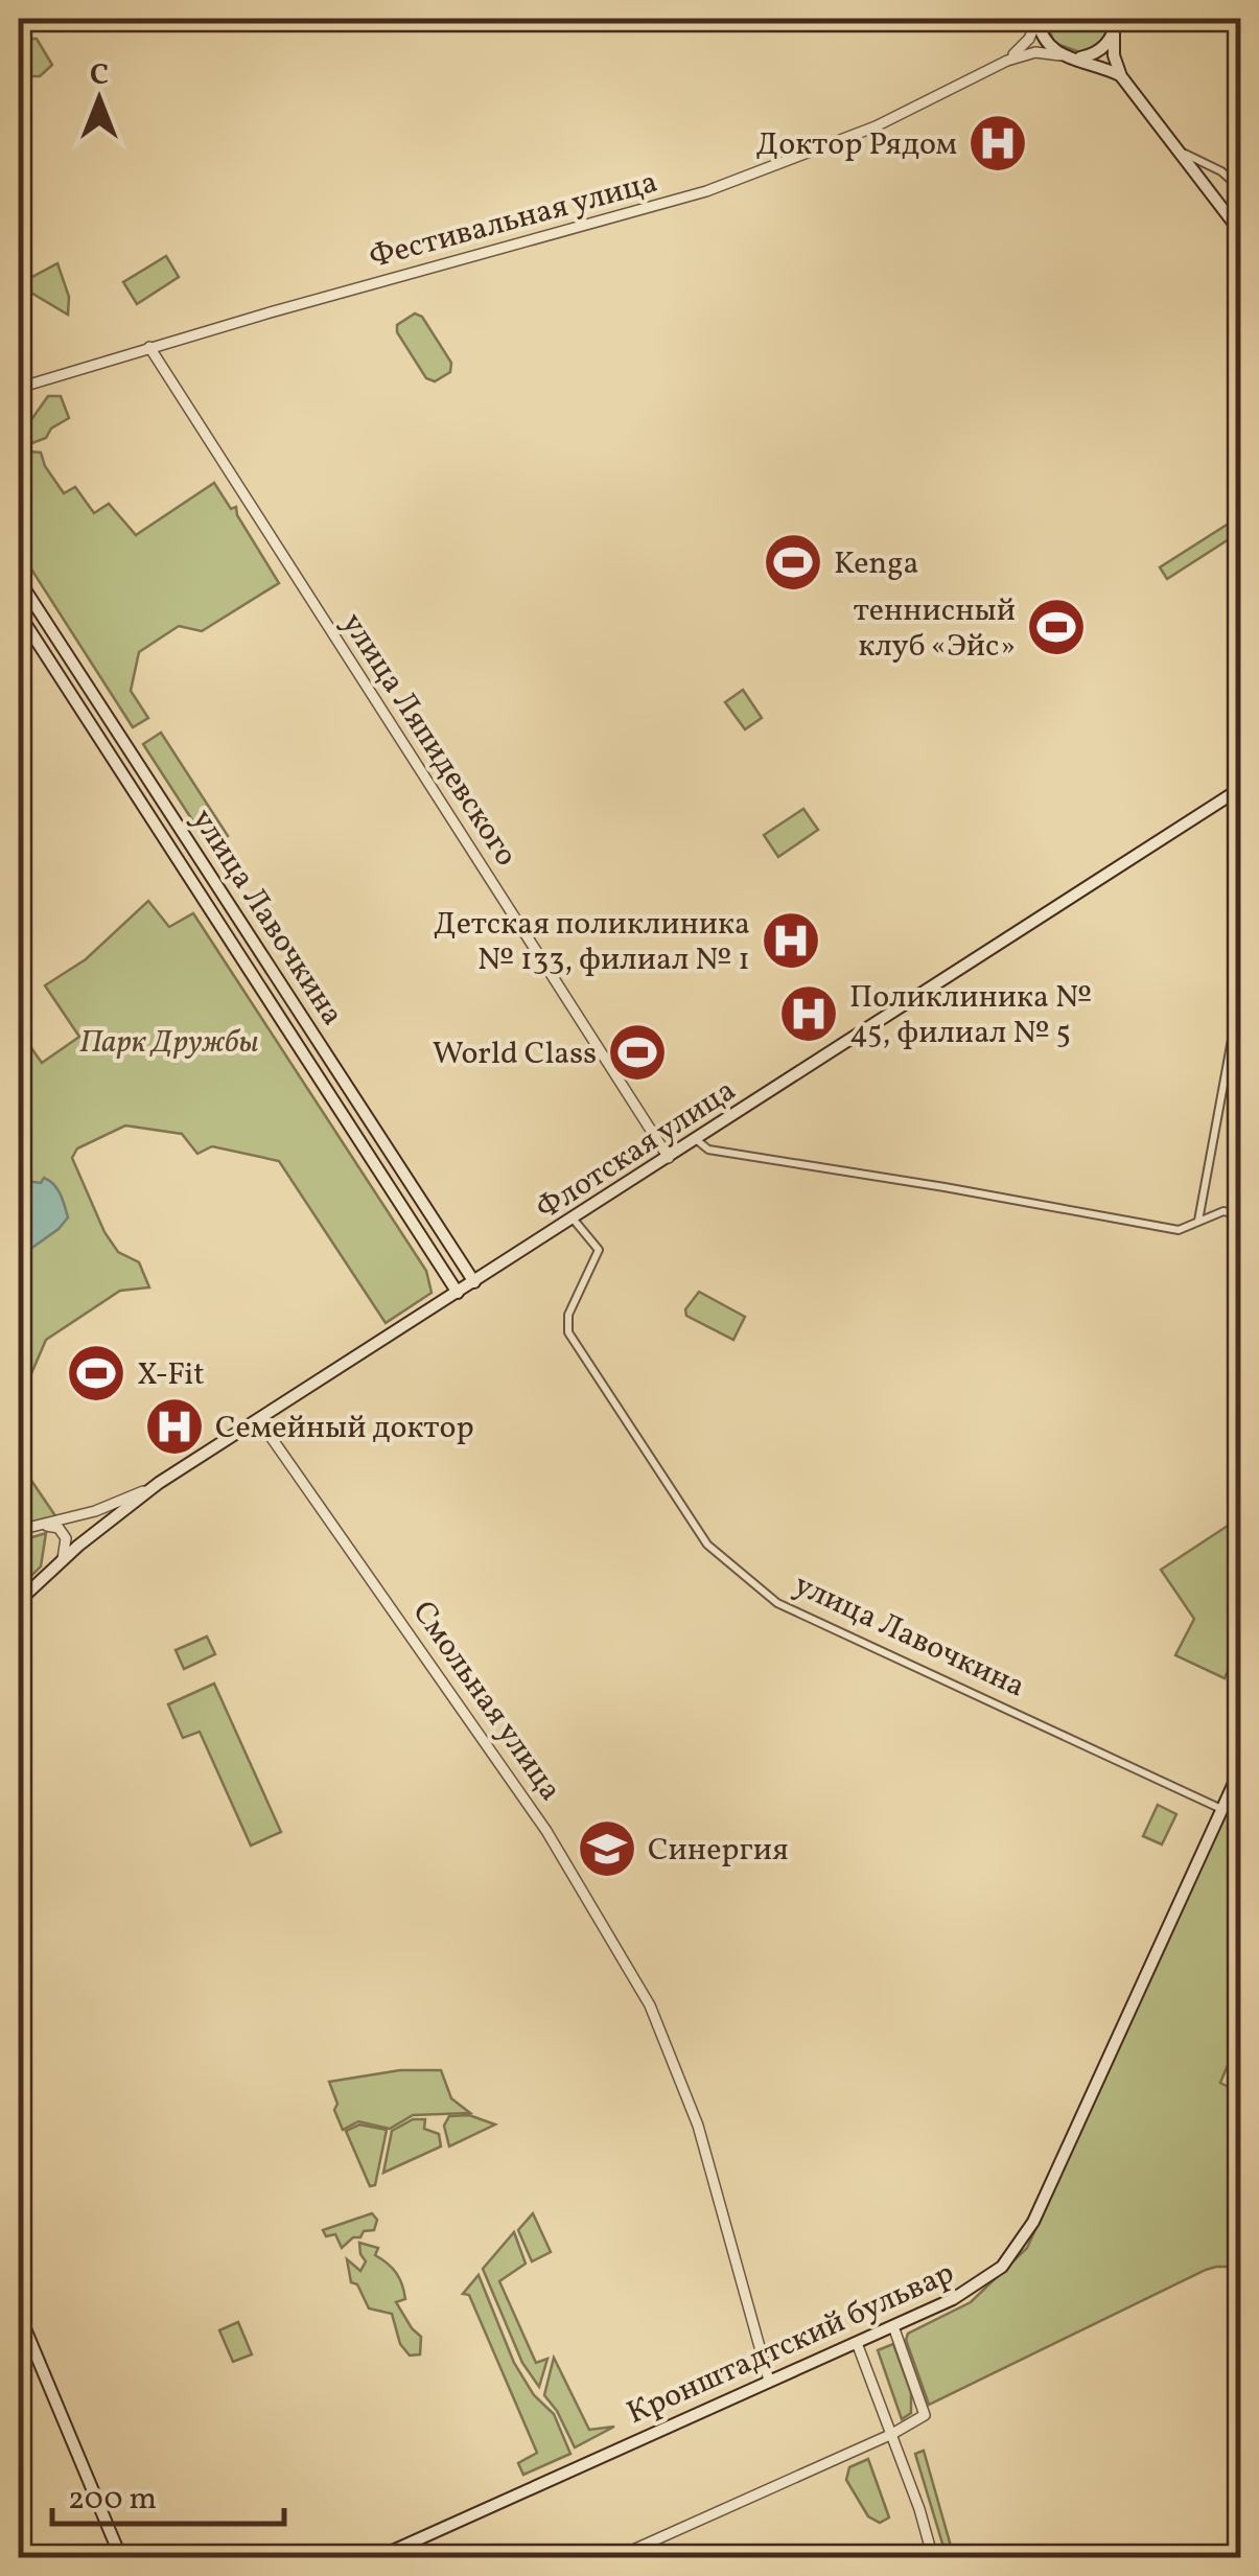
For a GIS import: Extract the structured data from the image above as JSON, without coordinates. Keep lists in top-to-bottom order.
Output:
{
  "streets": {
    "main road": ["улица Лавочкина", "Флотская улица", "Кронштадтский бульвар"],
    "street": ["Фестивальная улица", "улица Ляпидевского", "Смольная улица"]
  },
  "crossings": [
    ["Фестивальная улица", "улица Ляпидевского"],
    ["улица Ляпидевского", "Флотская улица"],
    ["улица Лавочкина", "Флотская улица"],
    ["улица Лавочкина", "Кронштадтский бульвар"],
    ["Флотская улица", "Смольная улица"],
    ["Смольная улица", "Кронштадтский бульвар"]
  ],
  "parks": ["Парк Дружбы"],
  "places": {
    "hospital": [
      "Доктор Рядом",
      "Детская поликлиника № 133, филиал № 1",
      "Поликлиника № 45, филиал № 5",
      "Семейный доктор"
    ],
    "sports": [
      "Kenga",
      "теннисный клуб «Эйс»",
      "World Class",
      "X-Fit"
    ],
    "school or university": ["Синергия"]
  },
  "scale_bar": "200 m",
  "north": "top"
}
